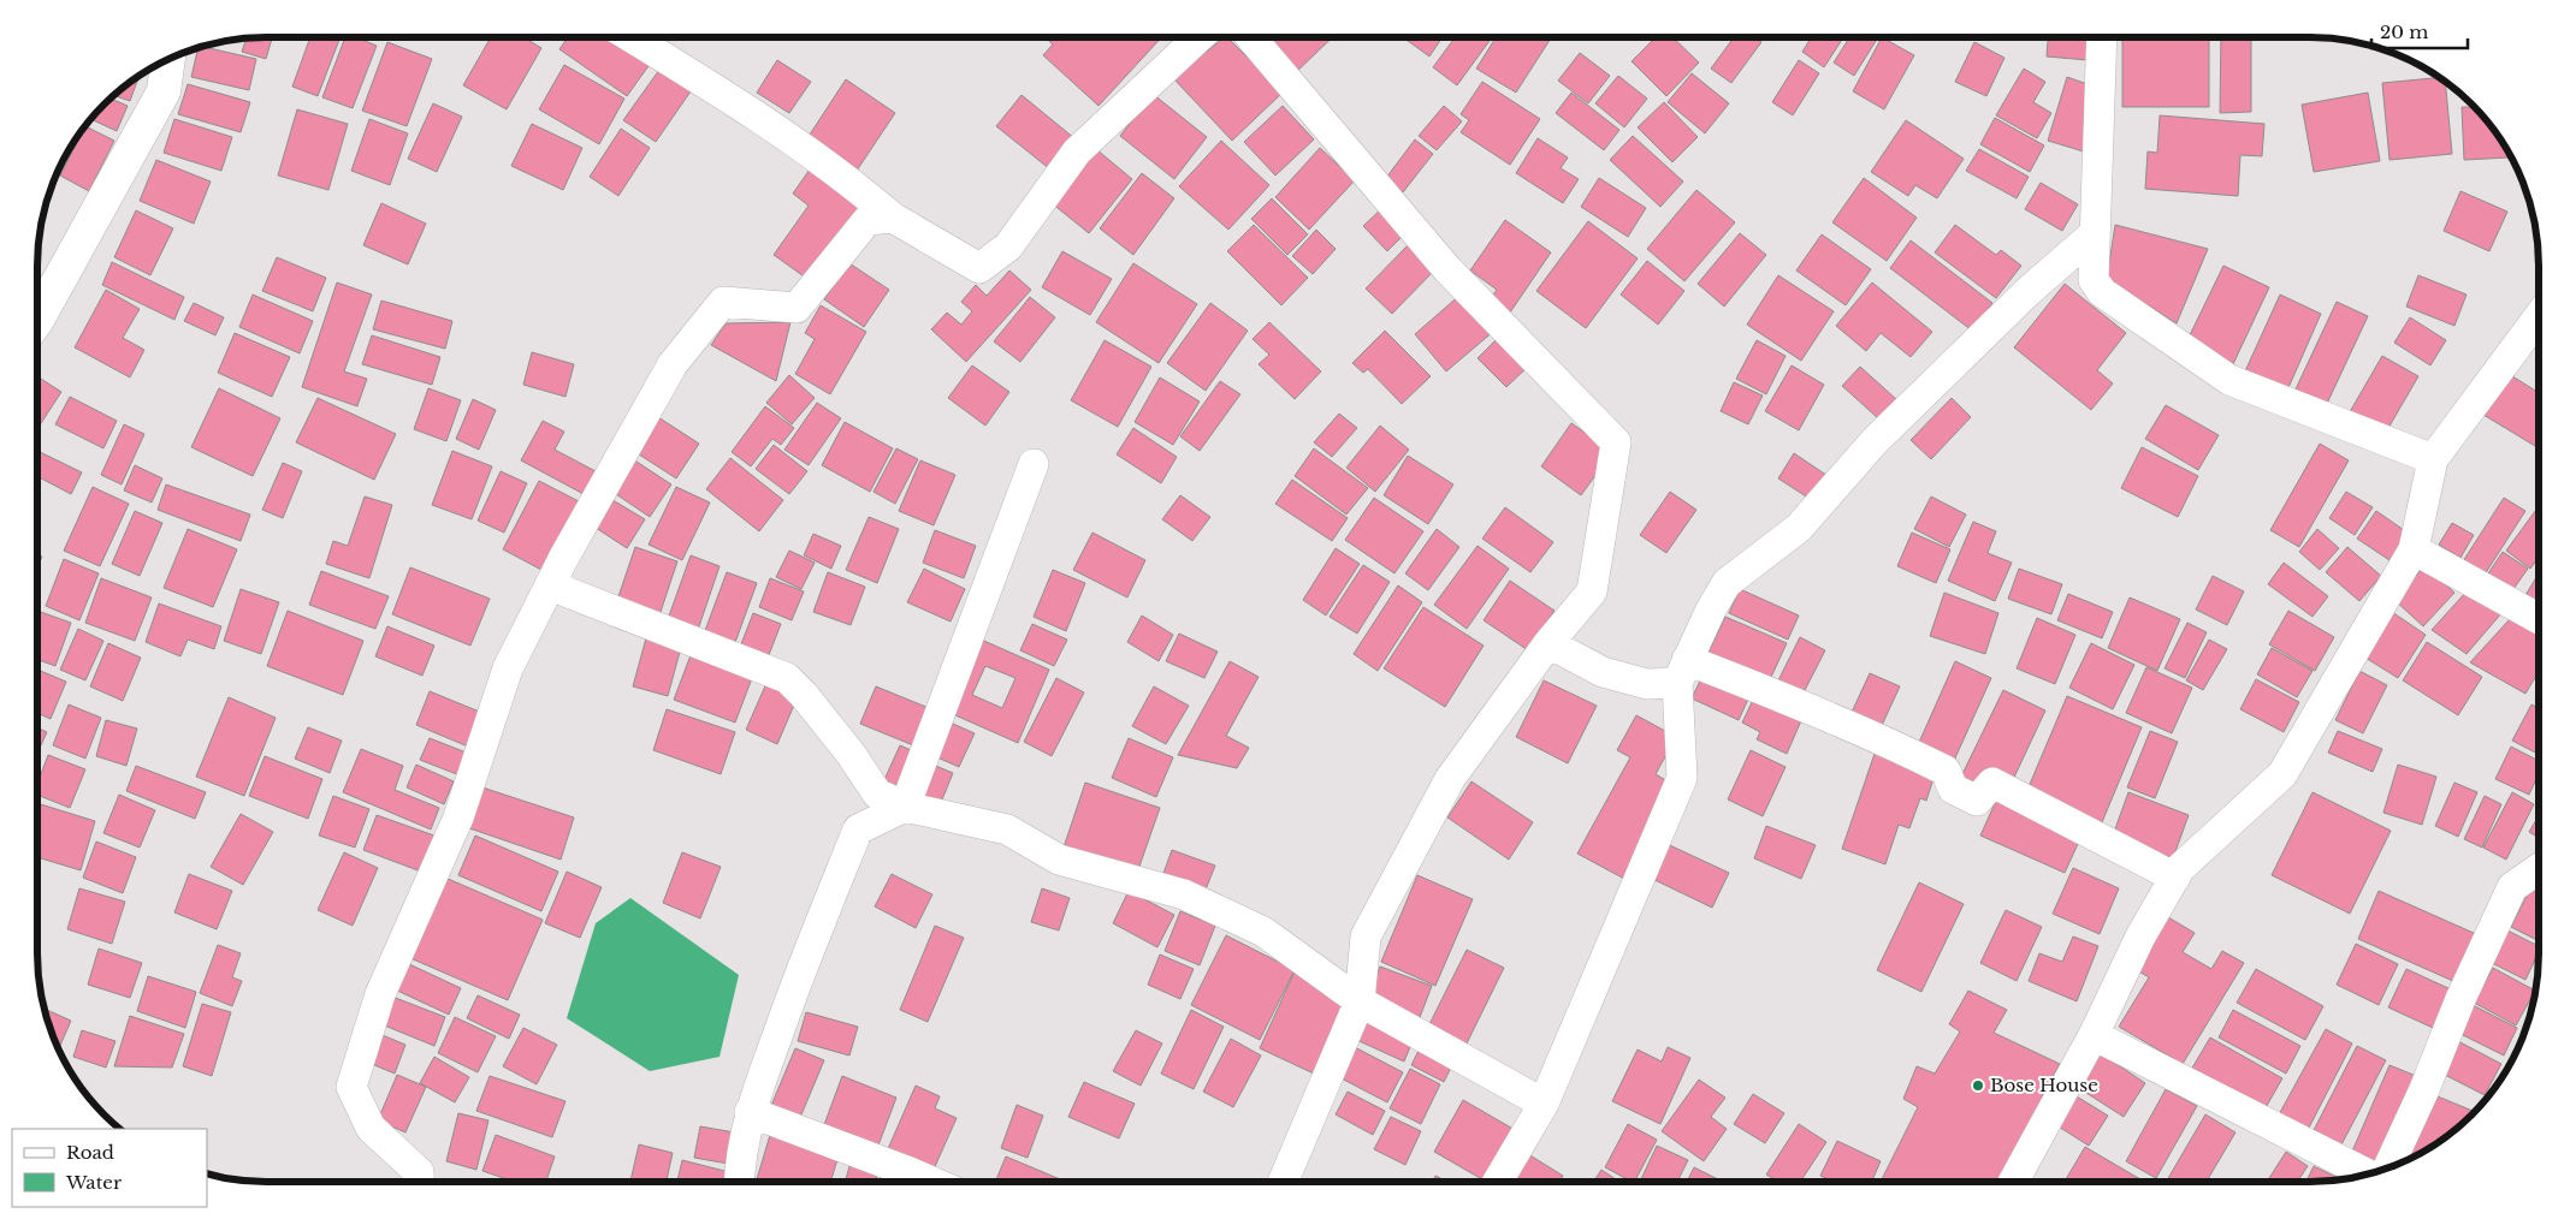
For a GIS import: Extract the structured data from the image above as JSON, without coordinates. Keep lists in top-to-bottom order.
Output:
{
  "places": ["Bose House"],
  "legend": ["Road", "Water"],
  "scale_bar": "20 m"
}
